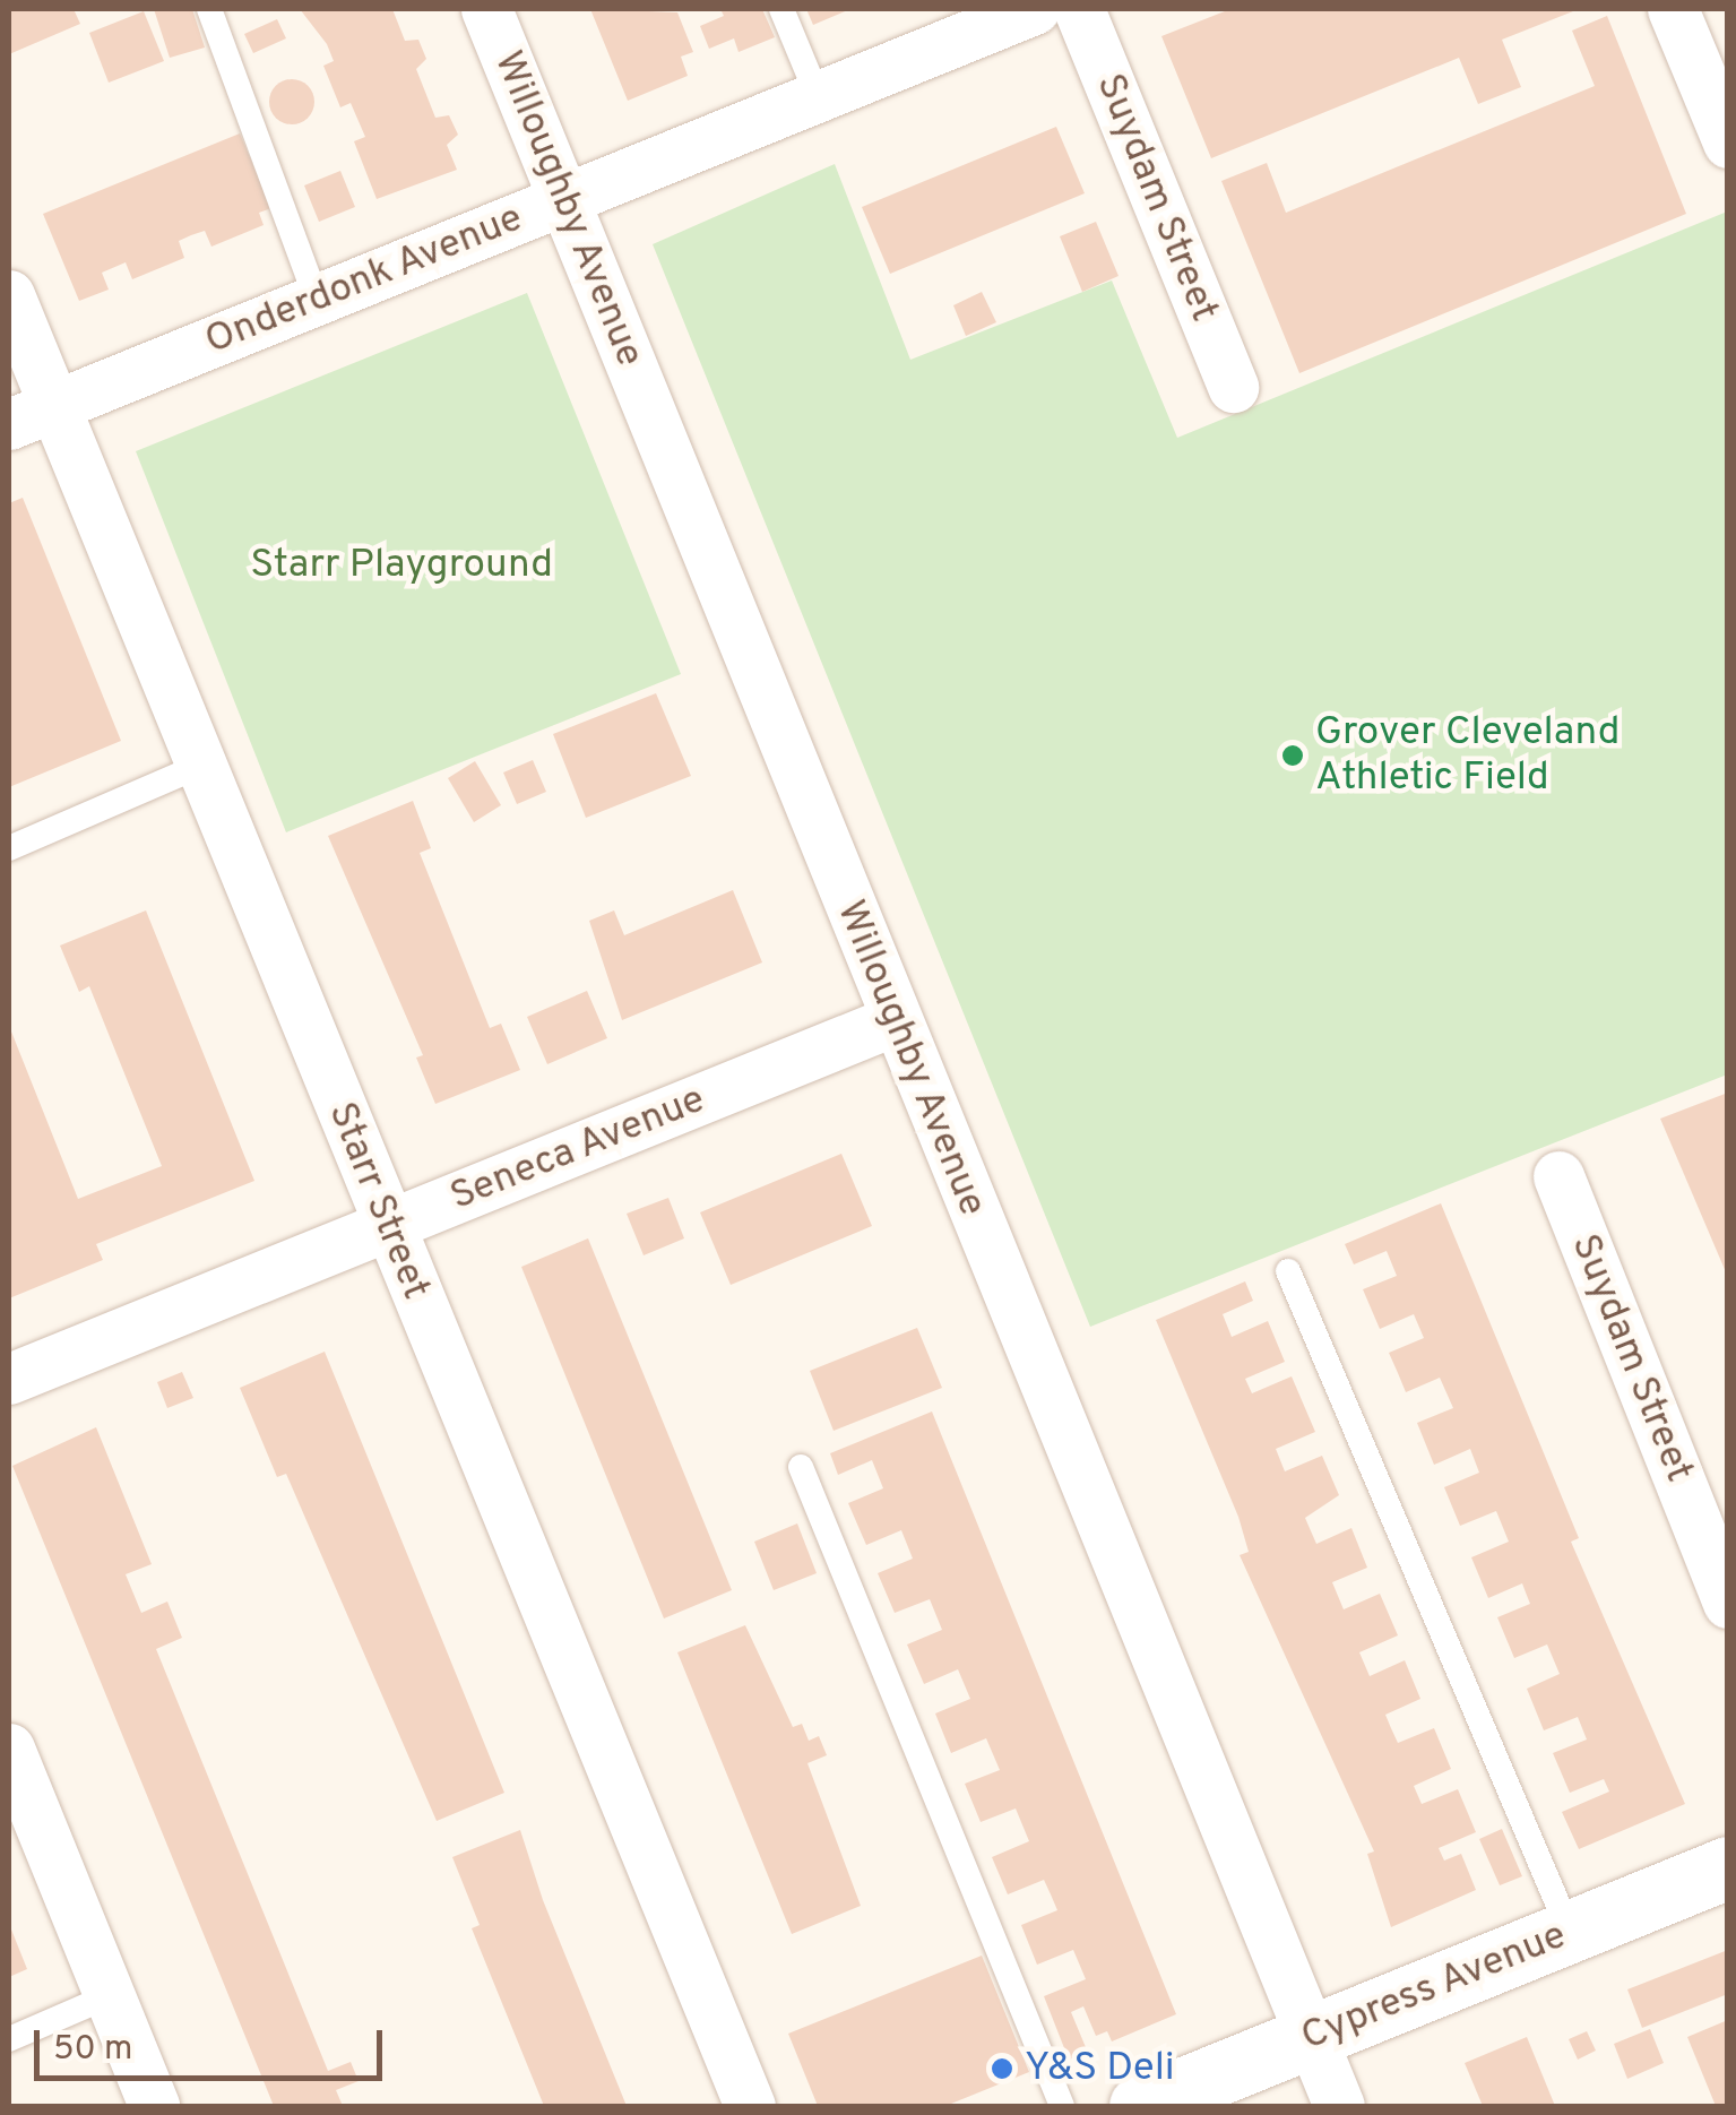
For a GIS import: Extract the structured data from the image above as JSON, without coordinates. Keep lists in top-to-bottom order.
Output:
{
  "streets": {
    "main road": ["Cypress Avenue"],
    "street": [
      "Suydam Street",
      "Willoughby Avenue",
      "Onderdonk Avenue",
      "Seneca Avenue",
      "Starr Street"
    ]
  },
  "crossings": [
    ["Willoughby Avenue", "Onderdonk Avenue"],
    ["Willoughby Avenue", "Seneca Avenue"],
    ["Willoughby Avenue", "Cypress Avenue"],
    ["Onderdonk Avenue", "Starr Street"],
    ["Seneca Avenue", "Starr Street"]
  ],
  "parks": ["Starr Playground"],
  "places": ["Grover Cleveland Athletic Field", "Y&S Deli"],
  "scale_bar": "50 m"
}
